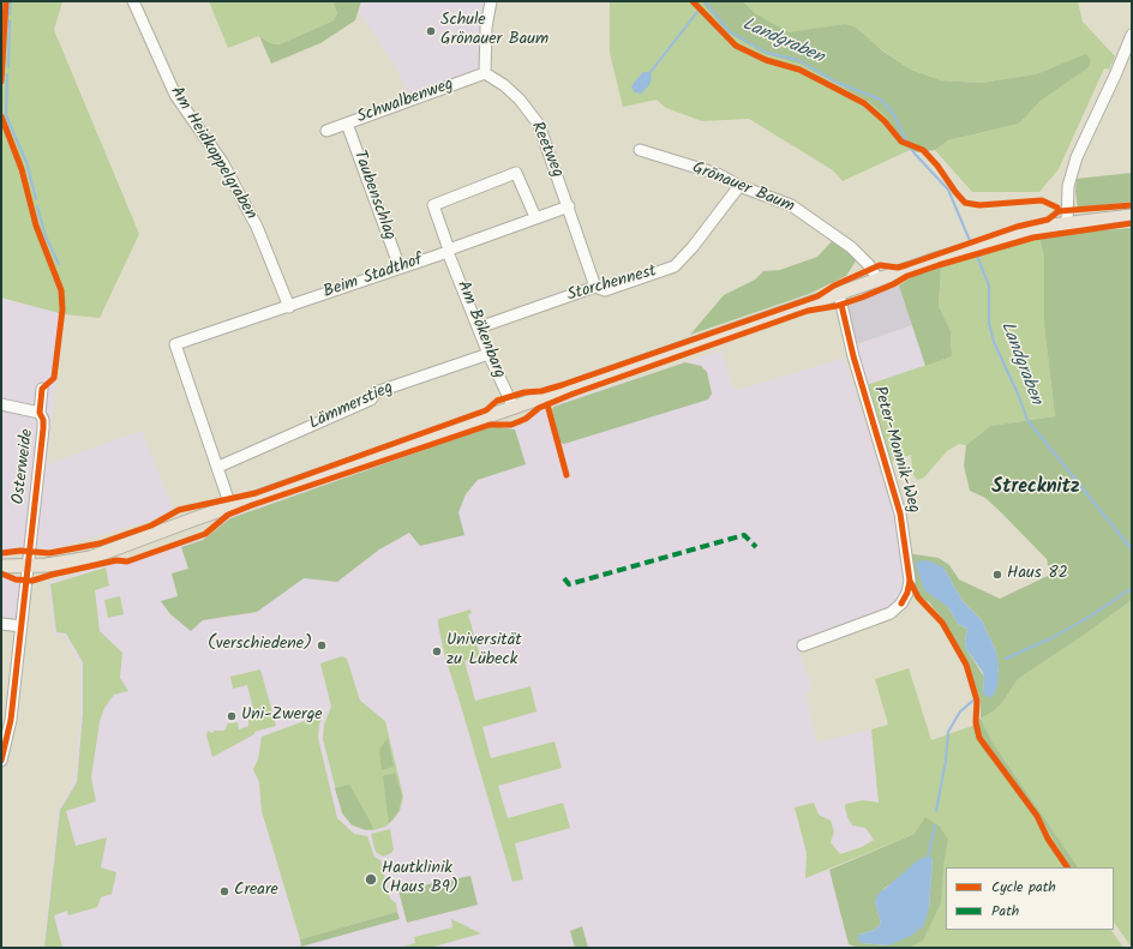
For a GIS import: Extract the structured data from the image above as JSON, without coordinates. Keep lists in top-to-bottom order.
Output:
{
  "streets": {
    "street": [
      "Schwalbenweg",
      "Reetweg",
      "Am Heidkoppelgraben",
      "Grönauer Baum",
      "Taubenschlag",
      "Beim Stadthof",
      "Storchennest",
      "Am Bökenbarg",
      "Lämmerstieg",
      "Peter-Monnik-Weg",
      "Osterweide"
    ]
  },
  "crossings": [
    ["Schwalbenweg", "Reetweg"],
    ["Schwalbenweg", "Taubenschlag"],
    ["Reetweg", "Beim Stadthof"],
    ["Reetweg", "Storchennest"],
    ["Am Heidkoppelgraben", "Beim Stadthof"],
    ["Grönauer Baum", "Storchennest"],
    ["Taubenschlag", "Beim Stadthof"],
    ["Beim Stadthof", "Am Bökenbarg"],
    ["Beim Stadthof", "Lämmerstieg"],
    ["Storchennest", "Am Bökenbarg"],
    ["Am Bökenbarg", "Lämmerstieg"]
  ],
  "districts": ["Strecknitz"],
  "water": ["Landgraben"],
  "places": [
    "Schule Grönauer Baum",
    "Haus 82",
    "(verschiedene)",
    "Universität zu Lübeck",
    "Uni-Zwerge",
    "Hautklinik (Haus B9)",
    "Creare"
  ],
  "legend": ["Cycle path", "Path"]
}
